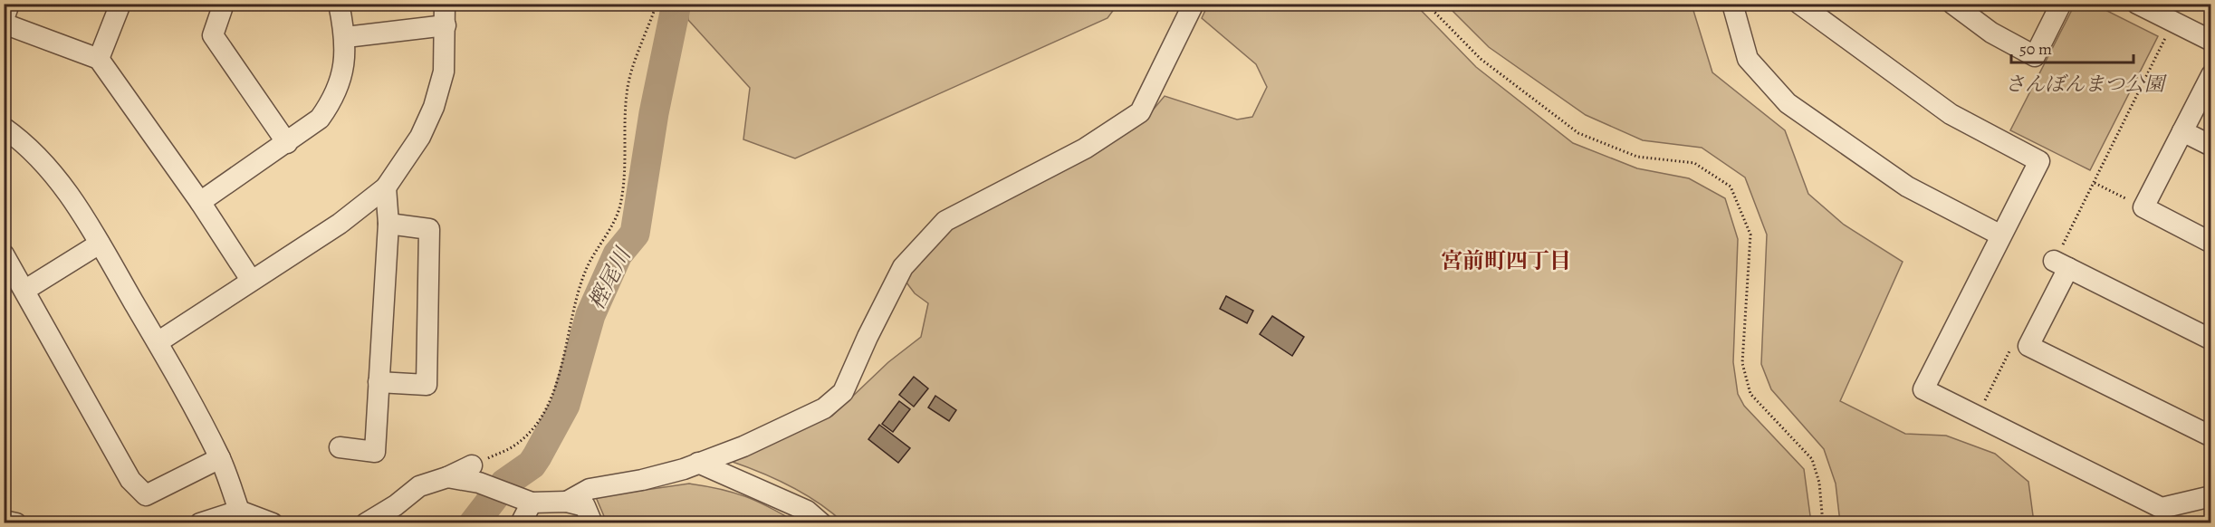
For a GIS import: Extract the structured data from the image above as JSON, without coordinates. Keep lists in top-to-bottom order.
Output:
{
  "districts": ["宮前町四丁目"],
  "water": ["樫尾川"],
  "parks": ["さんぼんまつ公園"],
  "scale_bar": "50 m"
}
